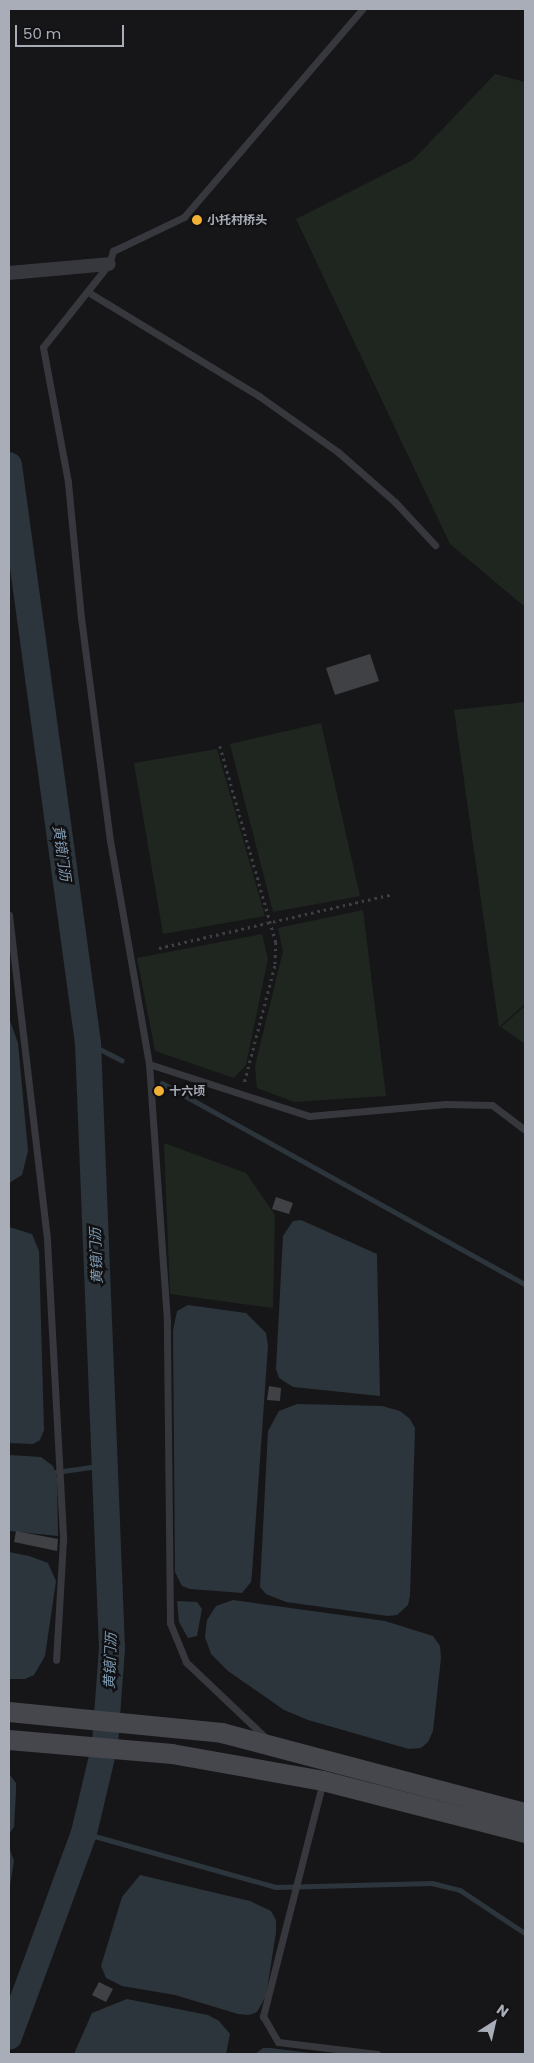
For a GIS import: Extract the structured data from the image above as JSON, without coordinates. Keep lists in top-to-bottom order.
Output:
{
  "water": ["黄镜门沥"],
  "places": ["小托村桥头", "十六顷"],
  "scale_bar": "50 m",
  "north": "top right"
}
